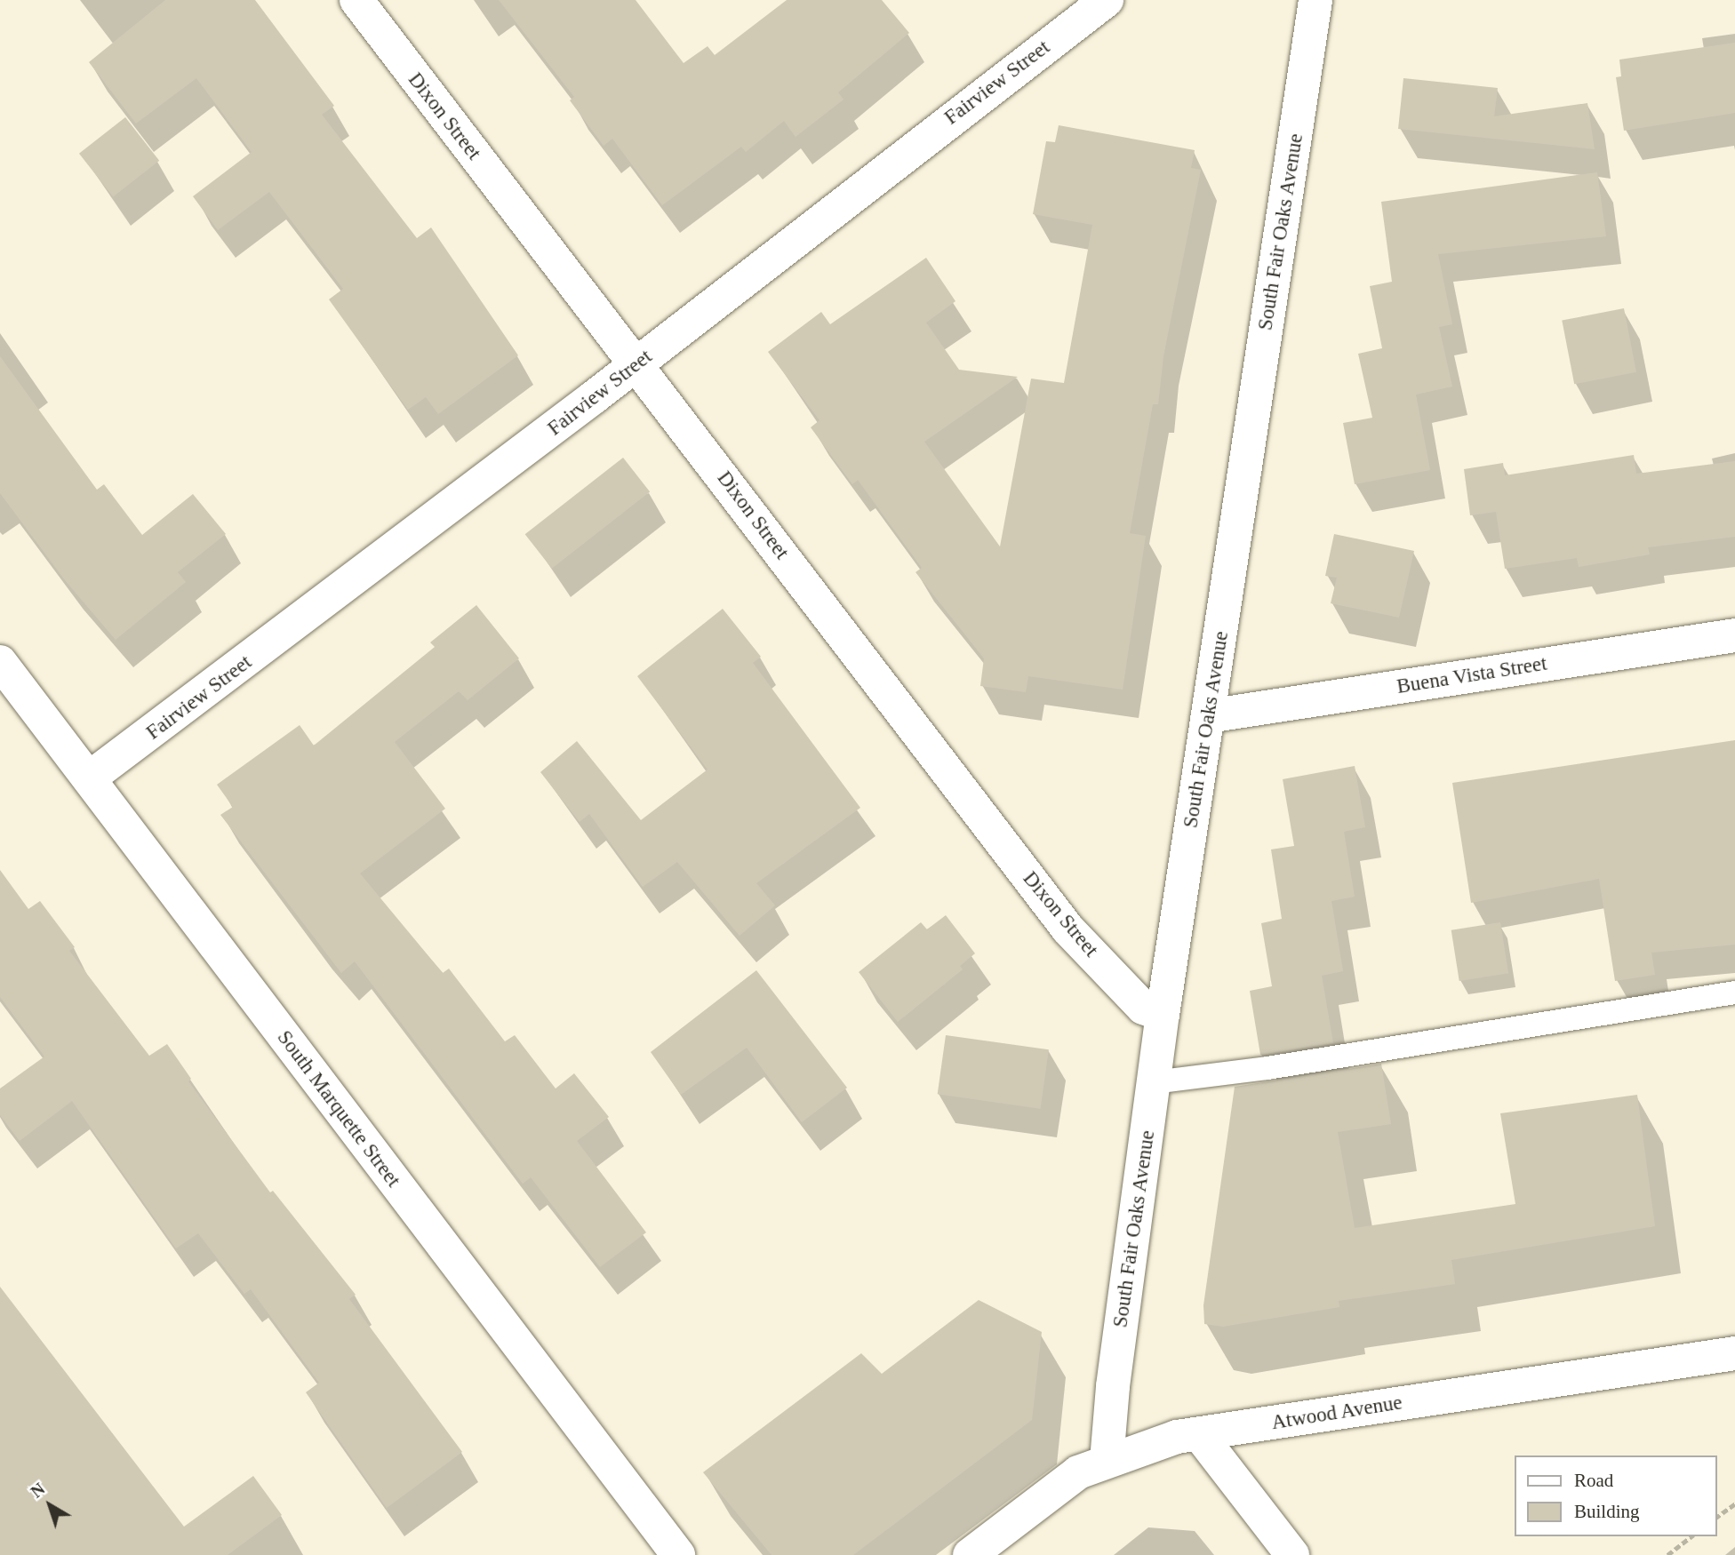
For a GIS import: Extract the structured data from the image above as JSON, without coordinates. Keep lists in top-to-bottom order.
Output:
{
  "streets": {
    "street": [
      "Fairview Street",
      "Dixon Street",
      "South Fair Oaks Avenue",
      "Buena Vista Street",
      "South Marquette Street",
      "Atwood Avenue"
    ]
  },
  "crossings": [
    ["Fairview Street", "Dixon Street"],
    ["Fairview Street", "South Marquette Street"],
    ["Dixon Street", "South Fair Oaks Avenue"],
    ["South Fair Oaks Avenue", "Buena Vista Street"],
    ["South Fair Oaks Avenue", "Atwood Avenue"]
  ],
  "legend": ["Road", "Building"],
  "north": "top left"
}
